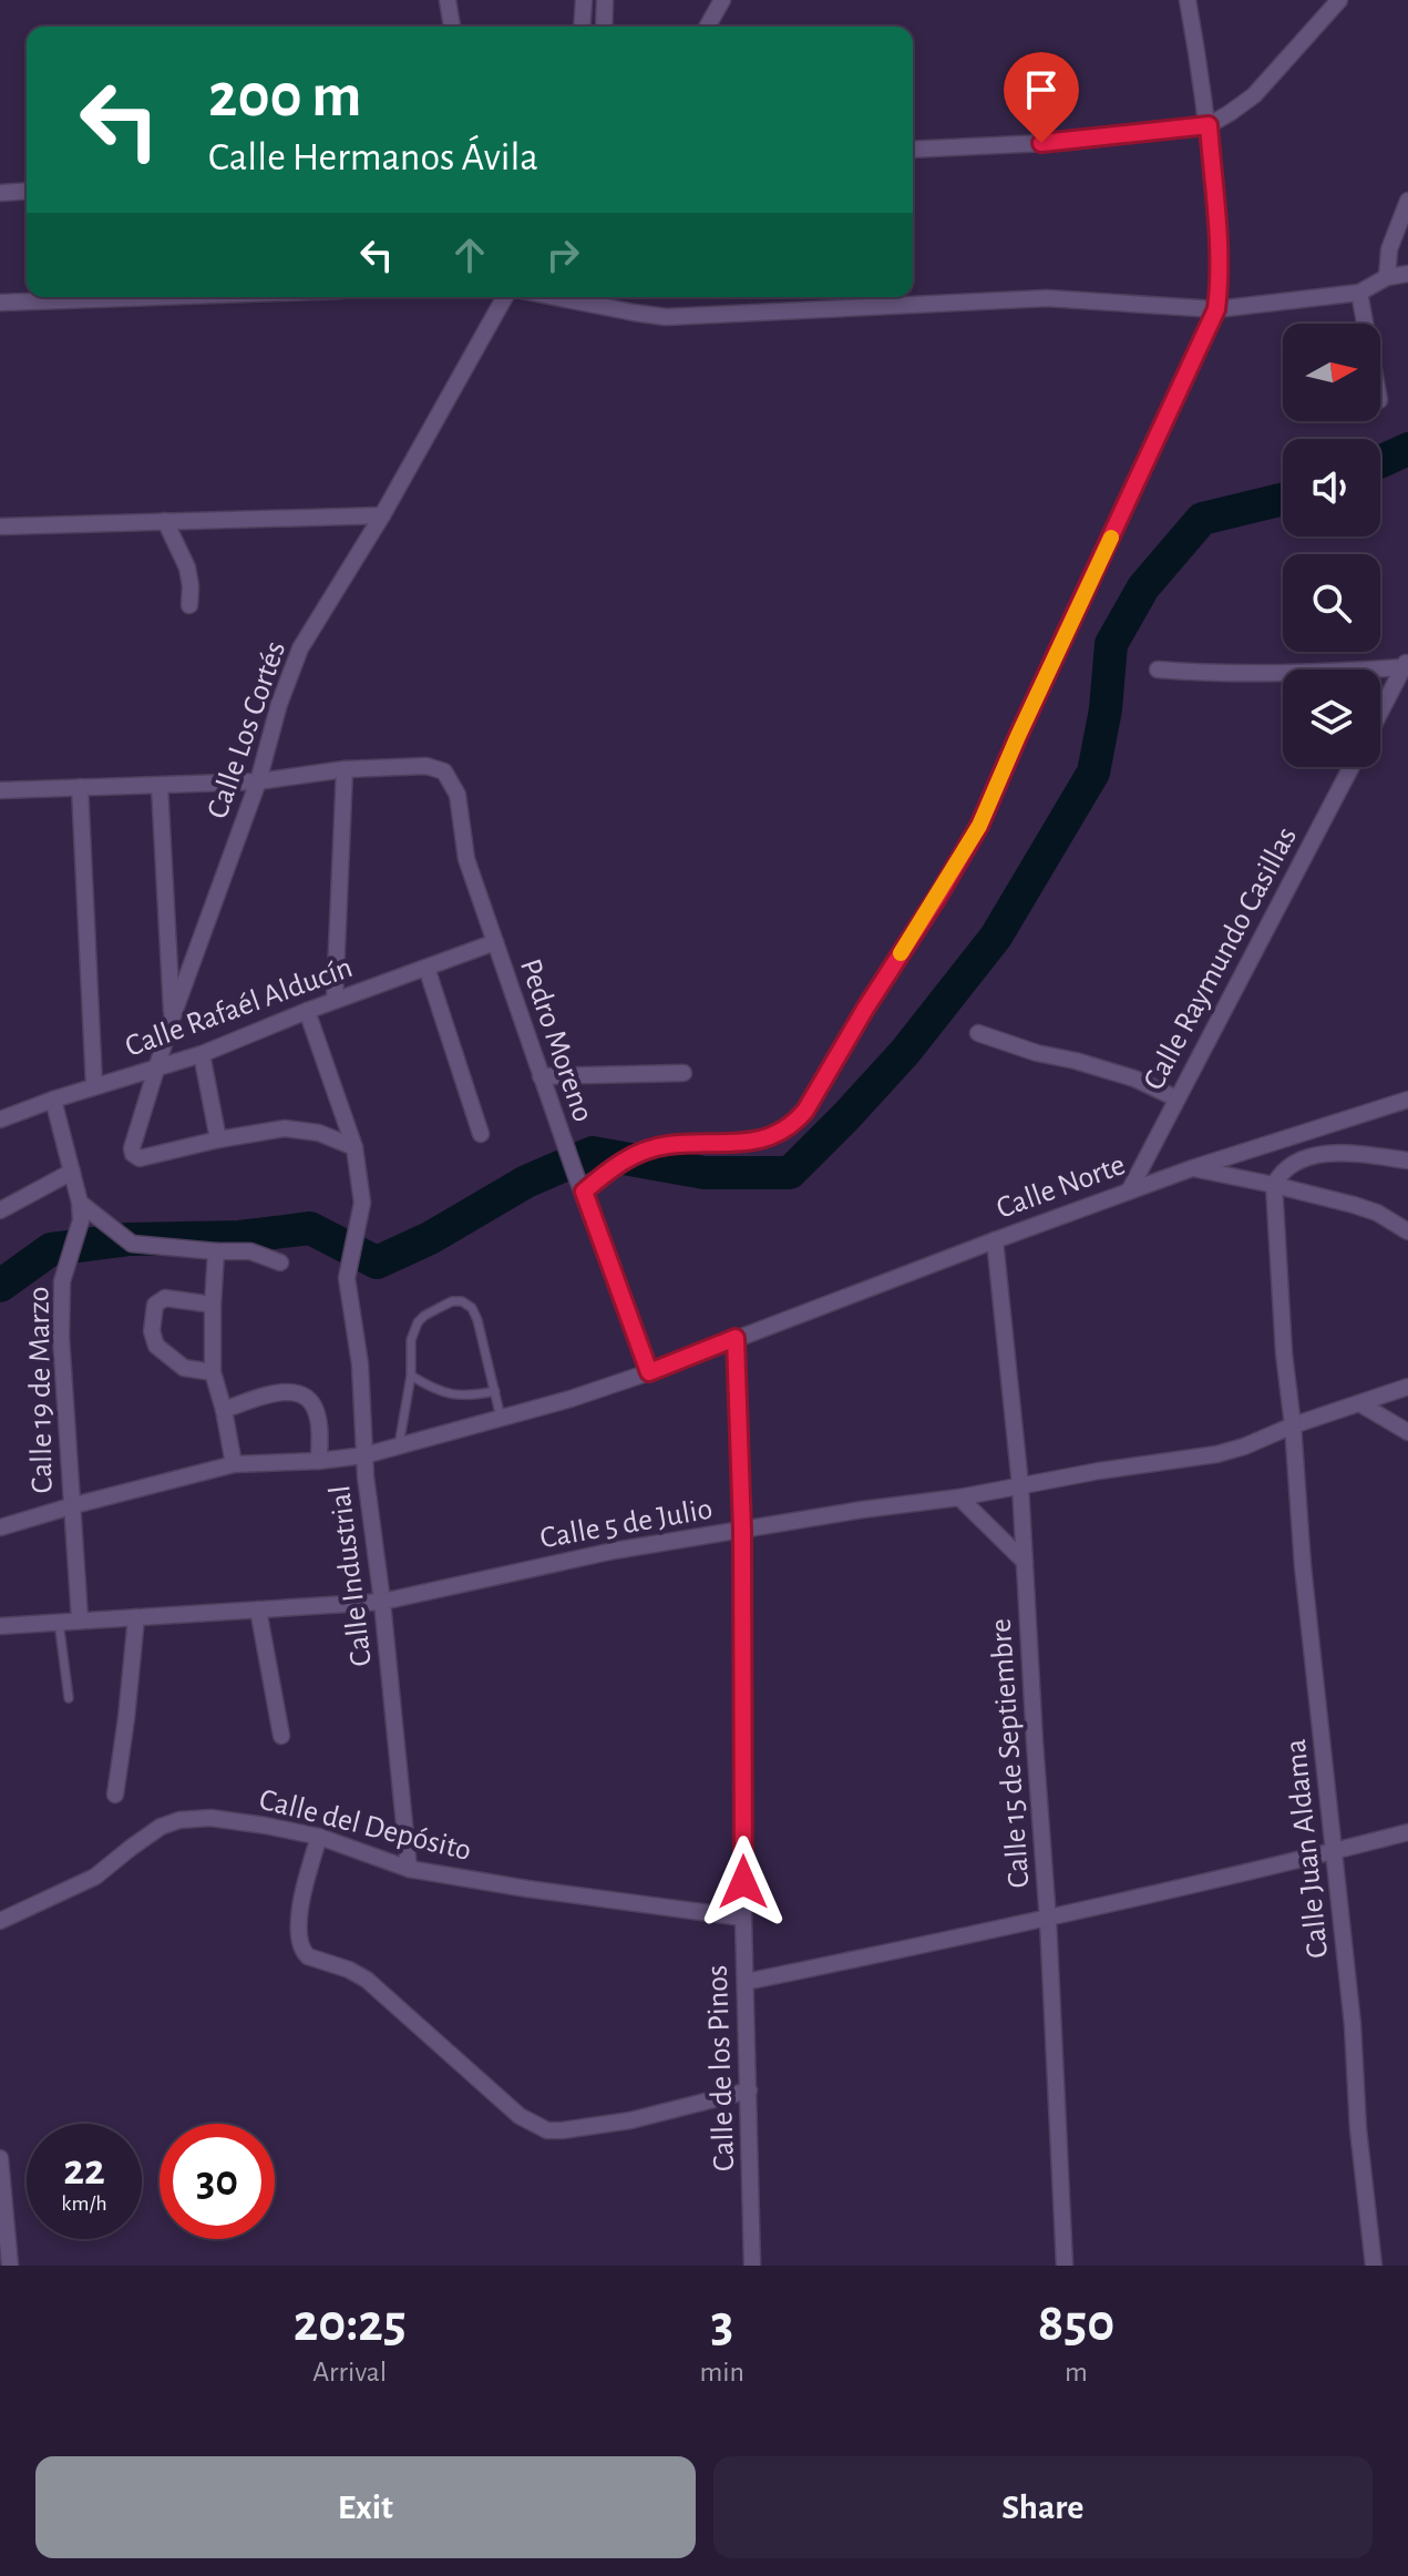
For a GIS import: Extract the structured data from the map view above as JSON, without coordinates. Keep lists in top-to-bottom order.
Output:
{
  "streets": {
    "street": [
      "Calle Los Cortés",
      "Calle Raymundo Casillas",
      "Calle Rafaél Alducín",
      "Pedro Moreno",
      "Calle Norte",
      "Calle 19 de Marzo",
      "Calle 5 de Julio",
      "Calle Industrial",
      "Calle 15 de Septiembre",
      "Calle del Depósito",
      "Calle Juan Aldama",
      "Calle de los Pinos"
    ]
  },
  "crossings": [
    ["Calle Los Cortés", "Calle Rafaél Alducín"],
    ["Calle Raymundo Casillas", "Calle Norte"],
    ["Calle Rafaél Alducín", "Pedro Moreno"],
    ["Pedro Moreno", "Calle Norte"],
    ["Calle Norte", "Calle 19 de Marzo"],
    ["Calle Norte", "Calle Industrial"],
    ["Calle Norte", "Calle 15 de Septiembre"],
    ["Calle Norte", "Calle de los Pinos"],
    ["Calle 5 de Julio", "Calle Industrial"],
    ["Calle 5 de Julio", "Calle 15 de Septiembre"],
    ["Calle 5 de Julio", "Calle Juan Aldama"],
    ["Calle 5 de Julio", "Calle de los Pinos"],
    ["Calle Industrial", "Calle del Depósito"],
    ["Calle del Depósito", "Calle de los Pinos"]
  ],
  "north": "right",
  "page": {
    "turn": ["200 m", "Calle Hermanos Ávila"],
    "speed": "22 km/h",
    "limit": "30",
    "eta": [
      "20:25",
      "Arrival",
      "3",
      "min",
      "850",
      "m"
    ],
    "buttons": ["Exit", "Share"]
  }
}
